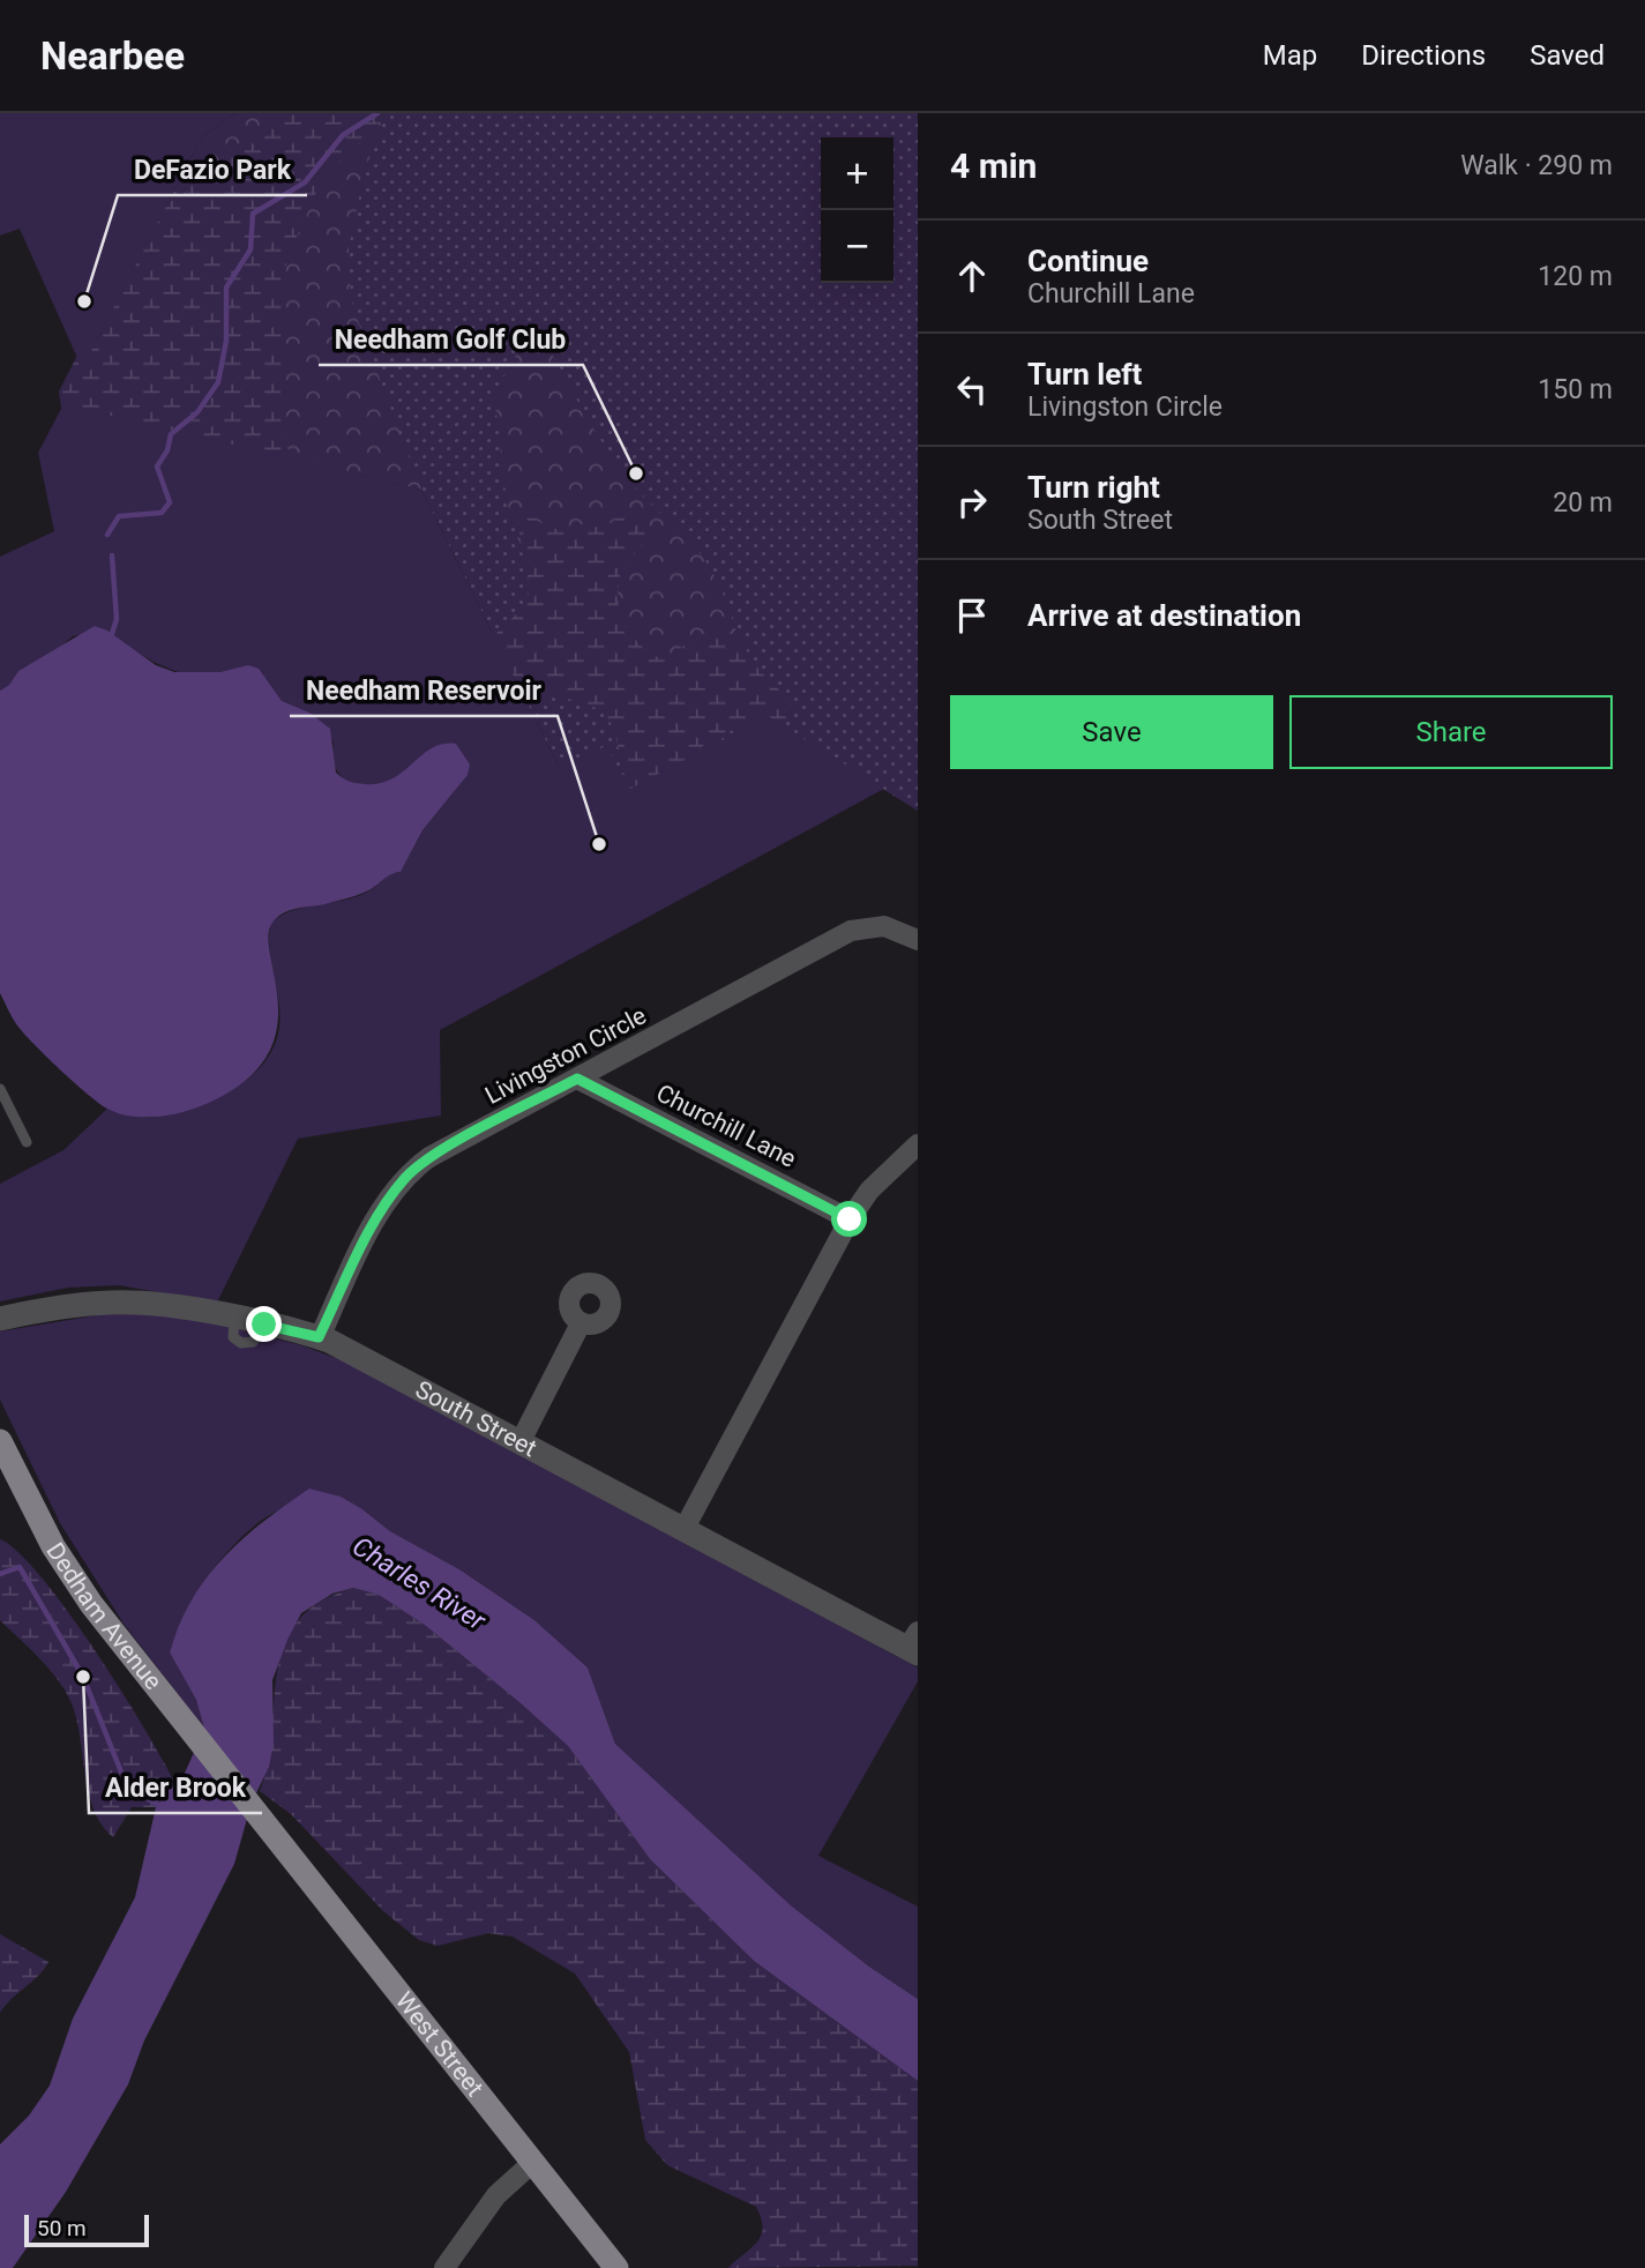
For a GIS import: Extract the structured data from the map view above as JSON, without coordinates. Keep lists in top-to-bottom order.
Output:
{
  "streets": {
    "main road": ["Dedham Avenue", "West Street"],
    "street": ["Livingston Circle", "Churchill Lane", "South Street"]
  },
  "crossings": [
    ["Livingston Circle", "Churchill Lane"],
    ["Livingston Circle", "South Street"],
    ["Dedham Avenue", "West Street"]
  ],
  "water": ["Charles River"],
  "places": [
    "DeFazio Park",
    "Needham Golf Club",
    "Needham Reservoir",
    "Alder Brook"
  ],
  "scale_bar": "50 m",
  "page": {
    "header": "Nearbee",
    "nav": ["Map", "Directions", "Saved"],
    "heading": ["4 min", "Walk · 290 m"],
    "map_buttons": ["+", "−"],
    "list": [
      ["Continue", "Churchill Lane", "120 m"],
      ["Turn left", "Livingston Circle", "150 m"],
      ["Turn right", "South Street", "20 m"],
      "Arrive at destination"
    ],
    "buttons": ["Save", "Share"],
    "scale": "50 m"
  }
}
